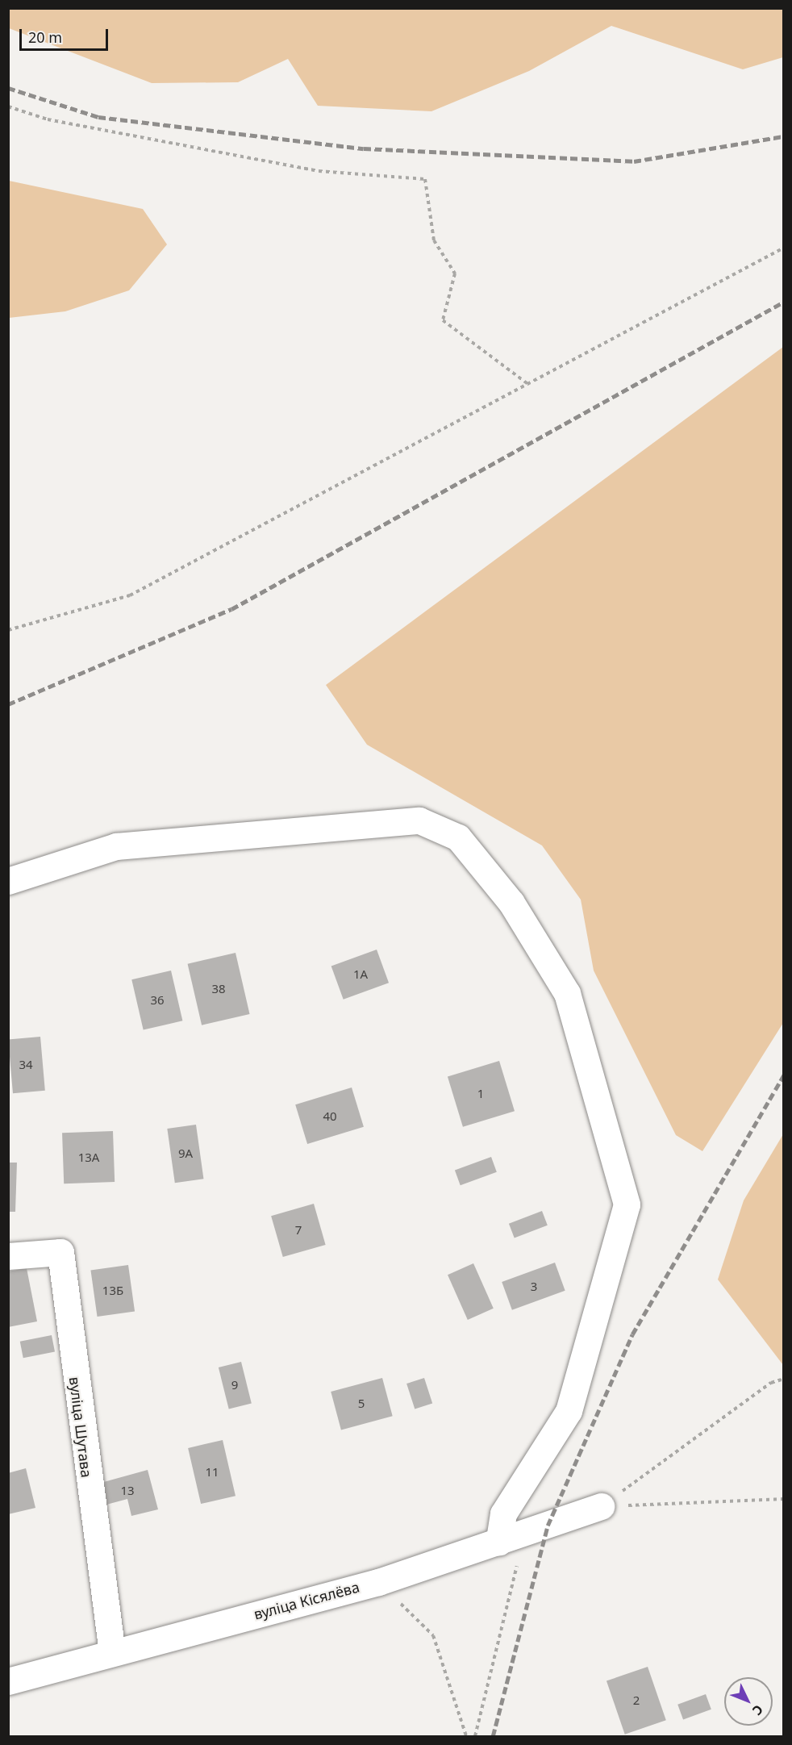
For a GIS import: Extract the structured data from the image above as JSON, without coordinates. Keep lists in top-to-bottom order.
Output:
{
  "streets": {
    "street": ["вуліца Шутава", "вуліца Кісялёва"]
  },
  "crossings": [
    ["вуліца Шутава", "вуліца Кісялёва"]
  ],
  "house_numbers": [
    "1А",
    "38",
    "36",
    "34",
    "1",
    "40",
    "9А",
    "13А",
    "7",
    "3",
    "13Б",
    "9",
    "5",
    "11",
    "13",
    "2"
  ],
  "scale_bar": "20 m",
  "north": "bottom right"
}
